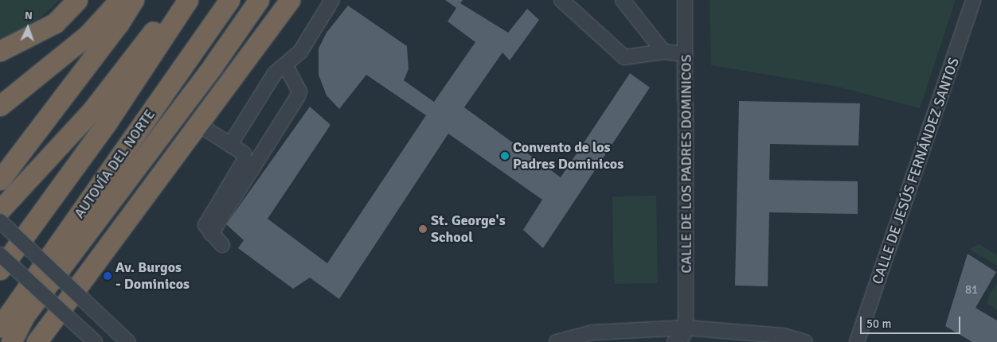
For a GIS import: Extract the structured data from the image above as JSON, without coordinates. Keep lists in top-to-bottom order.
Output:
{
  "streets": {
    "highway": ["AUTOVÍA DEL NORTE"],
    "street": ["CALLE DE LOS PADRES DOMINICOS", "CALLE DE JESÚS FERNÁNDEZ SANTOS"]
  },
  "places": ["Convento de los Padres Dominicos", "St. George's School", "Av. Burgos - Dominicos"],
  "house_numbers": ["81"],
  "scale_bar": "50 m",
  "north": "top"
}
